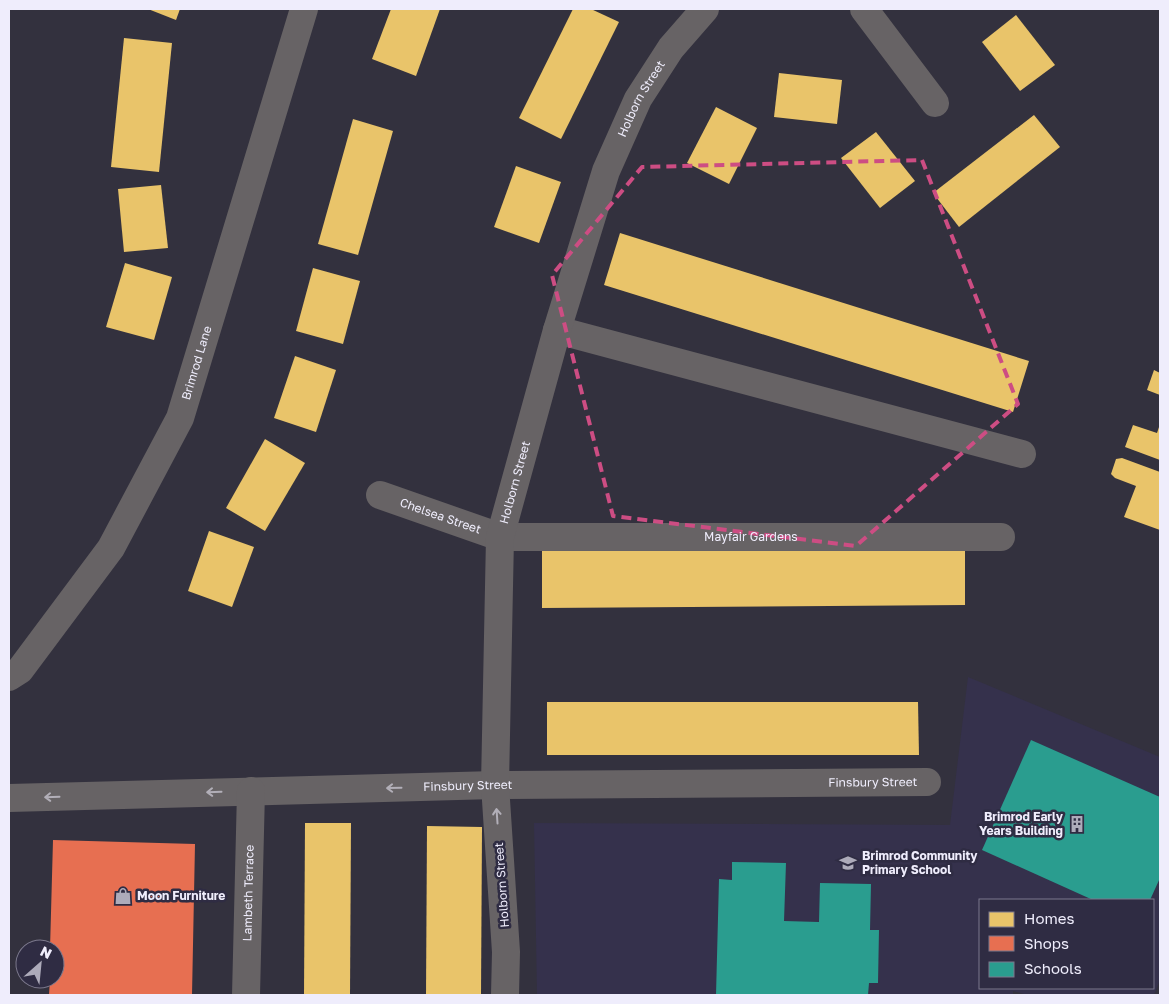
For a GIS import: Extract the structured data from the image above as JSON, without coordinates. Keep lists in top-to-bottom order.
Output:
{
  "streets": {
    "street": [
      "Holborn Street",
      "Brimrod Lane",
      "Chelsea Street",
      "Mayfair Gardens",
      "Finsbury Street",
      "Lambeth Terrace"
    ]
  },
  "crossings": [
    ["Holborn Street", "Chelsea Street"],
    ["Holborn Street", "Mayfair Gardens"],
    ["Holborn Street", "Finsbury Street"],
    ["Chelsea Street", "Mayfair Gardens"],
    ["Finsbury Street", "Lambeth Terrace"]
  ],
  "one_way": ["Finsbury Street"],
  "places": {
    "building": ["Brimrod Early Years Building"],
    "school or university": ["Brimrod Community Primary School"],
    "shop": ["Moon Furniture"]
  },
  "legend": ["Homes", "Shops", "Schools"],
  "north": "top right"
}
